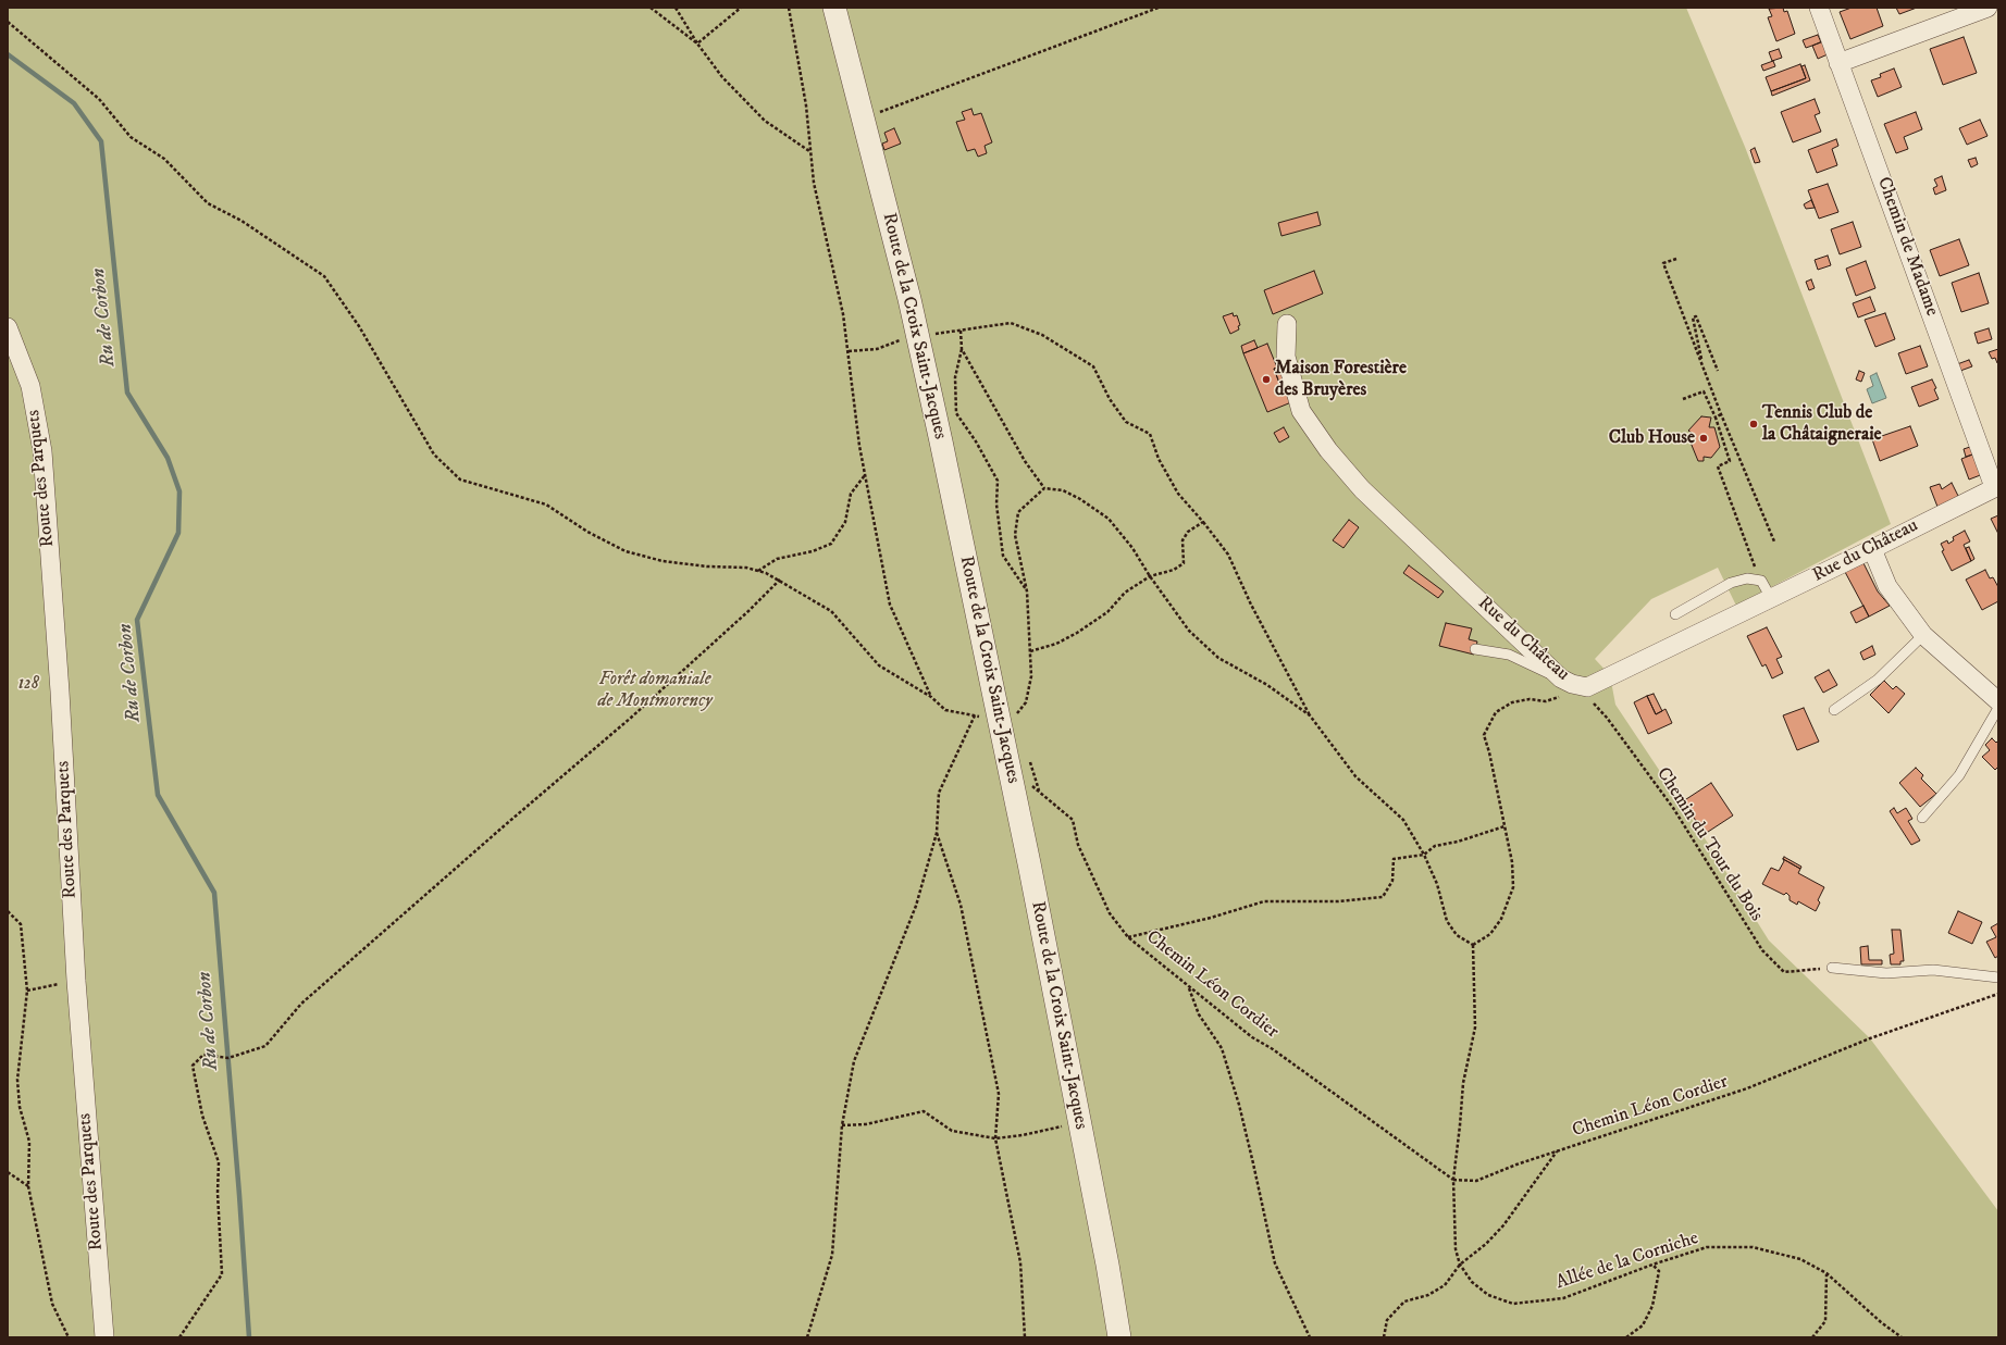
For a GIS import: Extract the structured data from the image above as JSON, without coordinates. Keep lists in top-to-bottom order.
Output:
{
  "streets": {
    "street": [
      "Chemin de Madame",
      "Route de la Croix Saint-Jacques",
      "Route des Parquets",
      "Rue du Château"
    ],
    "path": ["Chemin du Tour du Bois", "Chemin Léon Cordier", "Allée de la Corniche"]
  },
  "crossings": [
    ["Chemin de Madame", "Rue du Château"],
    ["Route de la Croix Saint-Jacques", "Chemin Léon Cordier"],
    ["Chemin Léon Cordier", "Allée de la Corniche"]
  ],
  "water": ["Ru de Corbon"],
  "parks": ["Forêt domaniale de Montmorency", "128"],
  "places": ["Maison Forestière des Bruyères", "Tennis Club de la Châtaigneraie", "Club House"]
}
